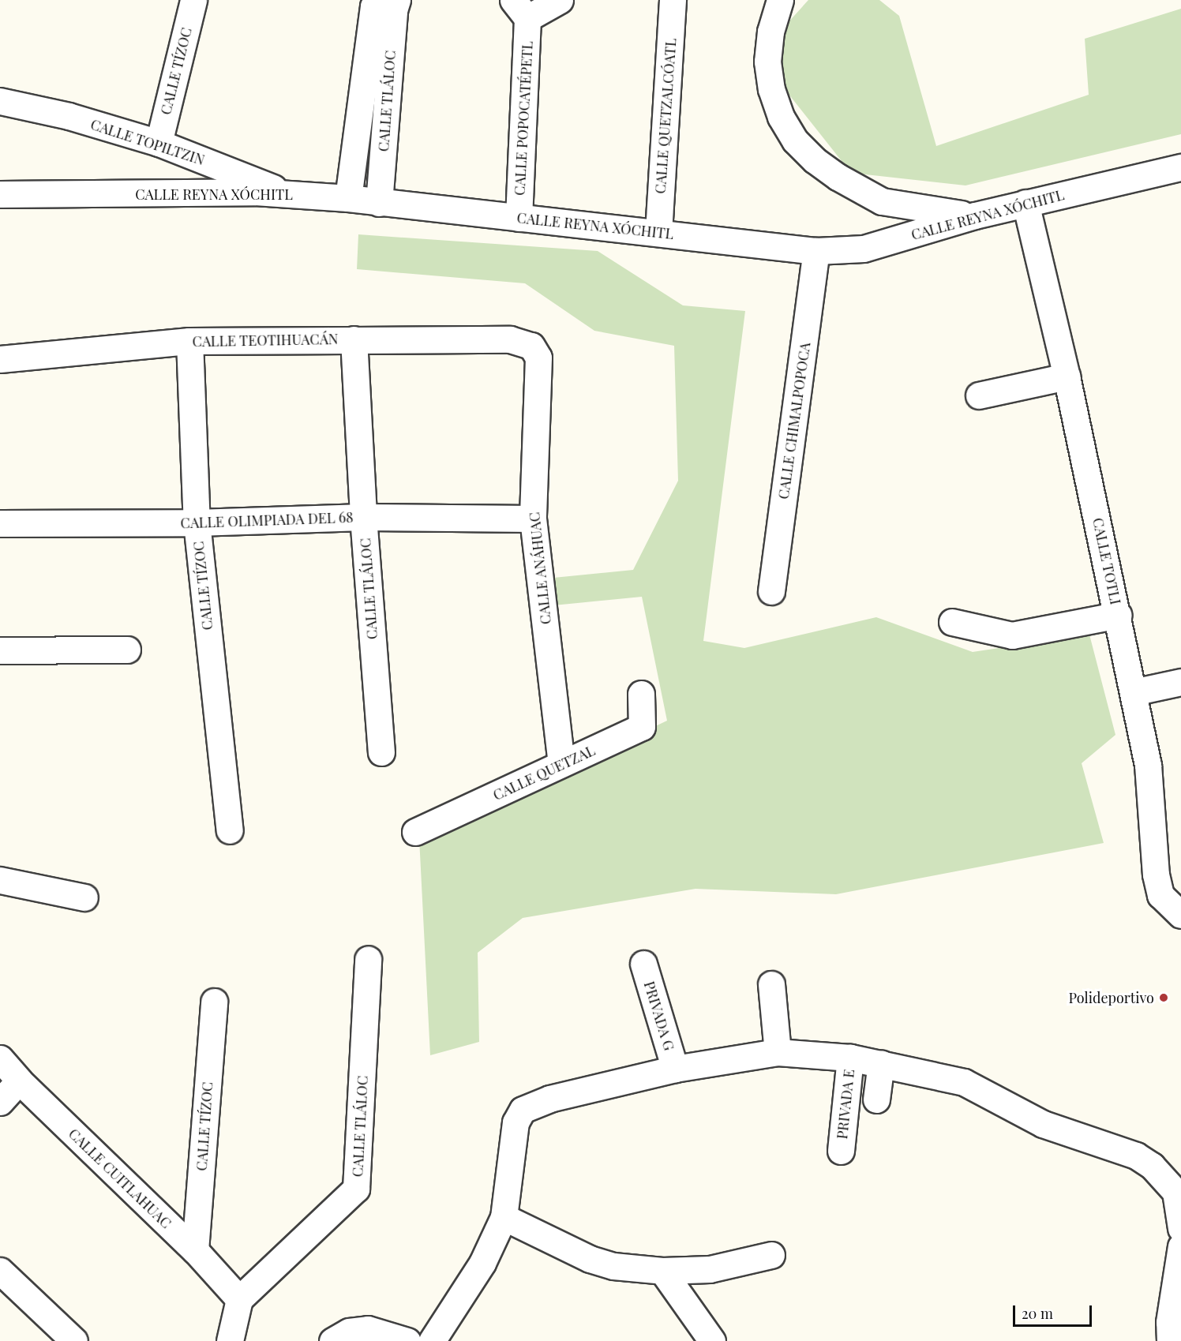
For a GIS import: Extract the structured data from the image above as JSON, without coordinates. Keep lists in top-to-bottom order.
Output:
{
  "streets": {
    "street": [
      "CALLE TÍZOC",
      "CALLE TLÁLOC",
      "CALLE QUETZALCÓATL",
      "CALLE POPOCATÉPETL",
      "CALLE TOPILTZIN",
      "CALLE REYNA XÓCHITL",
      "CALLE TEOTIHUACÁN",
      "CALLE CHIMALPOPOCA",
      "CALLE OLIMPIADA DEL 68",
      "CALLE TOTLI",
      "CALLE ANÁHUAC",
      "CALLE QUETZAL",
      "PRIVADA G",
      "PRIVADA E",
      "CALLE CUITLAHUAC"
    ]
  },
  "crossings": [
    ["CALLE TÍZOC", "CALLE TOPILTZIN"],
    ["CALLE TÍZOC", "CALLE TEOTIHUACÁN"],
    ["CALLE TÍZOC", "CALLE OLIMPIADA DEL 68"],
    ["CALLE TÍZOC", "CALLE CUITLAHUAC"],
    ["CALLE TLÁLOC", "CALLE REYNA XÓCHITL"],
    ["CALLE TLÁLOC", "CALLE TEOTIHUACÁN"],
    ["CALLE TLÁLOC", "CALLE OLIMPIADA DEL 68"],
    ["CALLE TLÁLOC", "CALLE CUITLAHUAC"],
    ["CALLE QUETZALCÓATL", "CALLE REYNA XÓCHITL"],
    ["CALLE POPOCATÉPETL", "CALLE REYNA XÓCHITL"],
    ["CALLE TOPILTZIN", "CALLE REYNA XÓCHITL"],
    ["CALLE REYNA XÓCHITL", "CALLE CHIMALPOPOCA"],
    ["CALLE REYNA XÓCHITL", "CALLE TOTLI"],
    ["CALLE TEOTIHUACÁN", "CALLE ANÁHUAC"],
    ["CALLE OLIMPIADA DEL 68", "CALLE ANÁHUAC"],
    ["CALLE ANÁHUAC", "CALLE QUETZAL"]
  ],
  "places": ["Polideportivo"],
  "scale_bar": "20 m"
}
